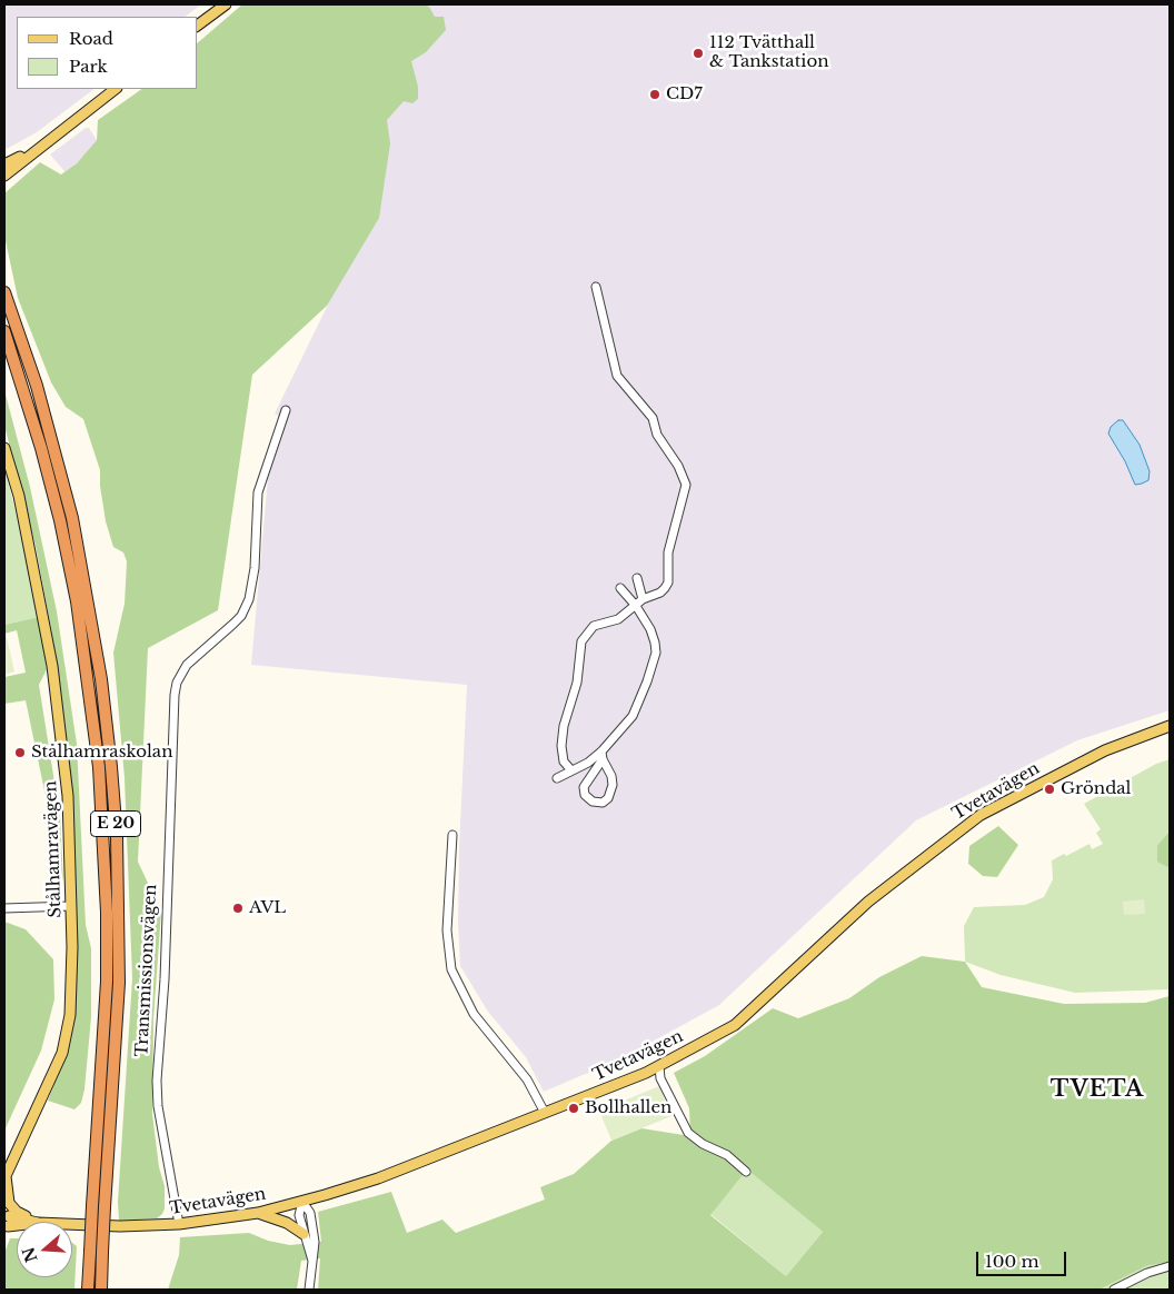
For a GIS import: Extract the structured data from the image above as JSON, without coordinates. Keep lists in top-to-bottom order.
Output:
{
  "streets": {
    "highway": ["E 20"],
    "main road": ["Tvetavägen", "Stålhamravägen"],
    "street": ["Transmissionsvägen"]
  },
  "crossings": [
    ["Tvetavägen", "Transmissionsvägen"]
  ],
  "districts": ["TVETA"],
  "places": [
    "112 Tvätthall & Tankstation",
    "CD7",
    "Stålhamraskolan",
    "Gröndal",
    "AVL",
    "Bollhallen"
  ],
  "legend": ["Road", "Park"],
  "scale_bar": "100 m",
  "north": "left"
}
